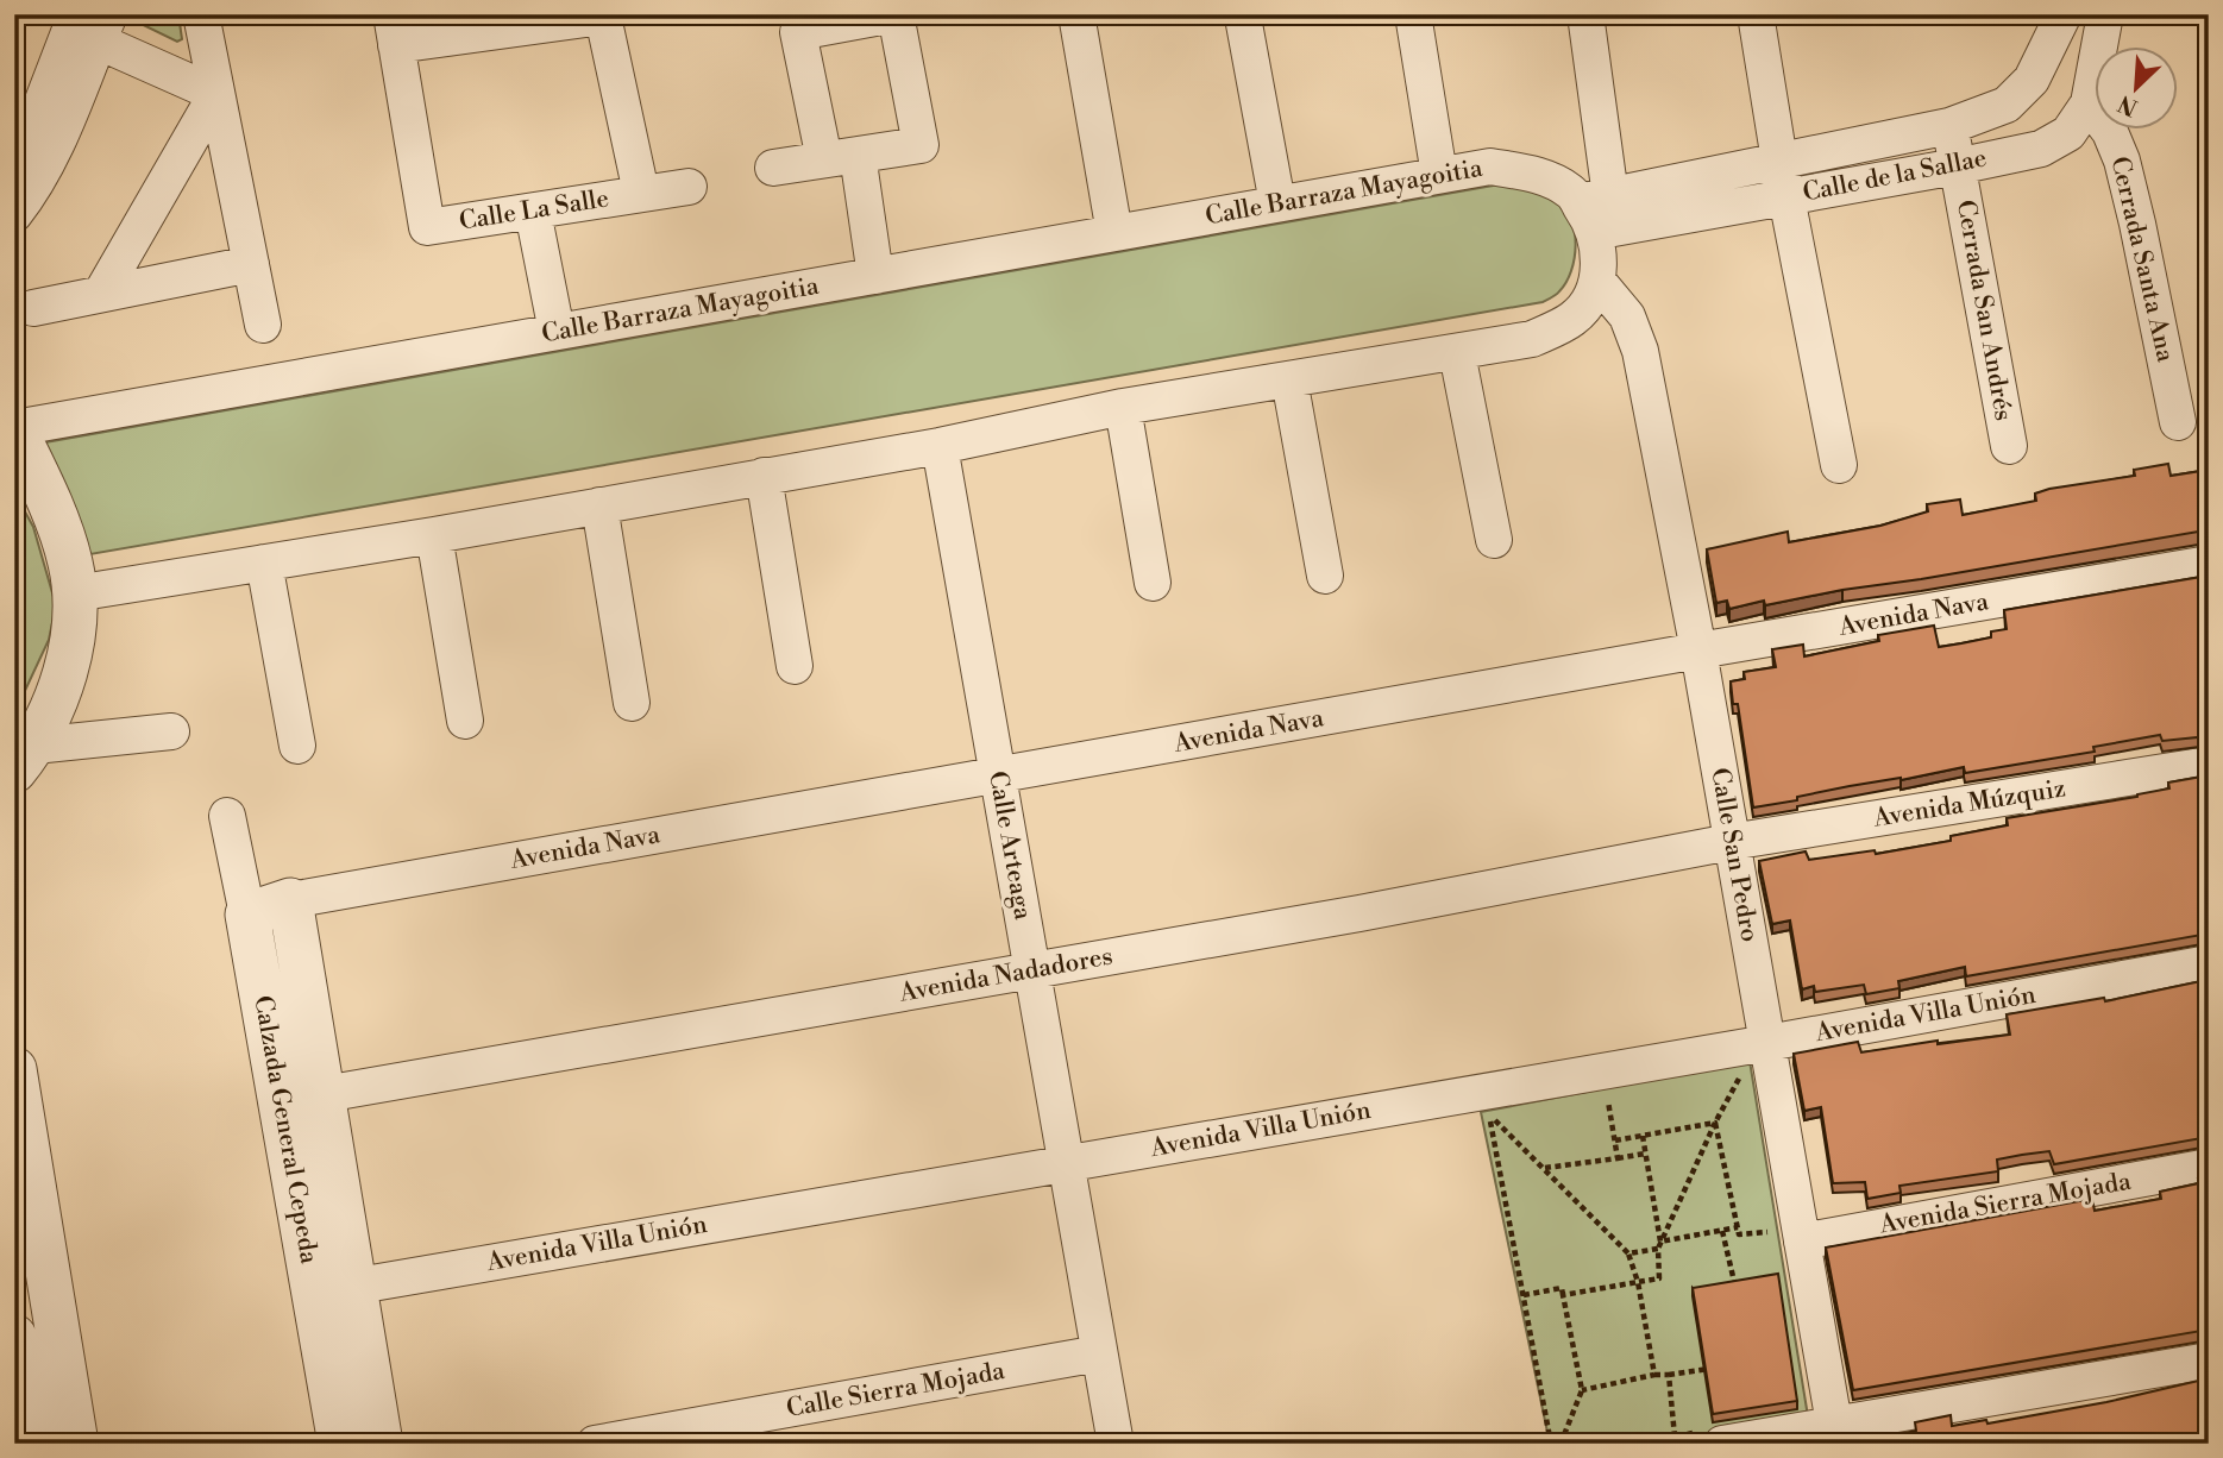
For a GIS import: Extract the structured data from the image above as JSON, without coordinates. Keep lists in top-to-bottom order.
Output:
{
  "streets": {
    "street": [
      "Calle de la Sallae",
      "Calle Barraza Mayagoitia",
      "Calle La Salle",
      "Cerrada Santa Ana",
      "Cerrada San Andrés",
      "Avenida Nava",
      "Avenida Múzquiz",
      "Calle Arteaga",
      "Calle San Pedro",
      "Avenida Nadadores",
      "Avenida Villa Unión",
      "Calzada General Cepeda",
      "Avenida Sierra Mojada",
      "Calle Sierra Mojada"
    ]
  },
  "crossings": [
    ["Calle de la Sallae", "Calle Barraza Mayagoitia"],
    ["Calle de la Sallae", "Cerrada Santa Ana"],
    ["Calle de la Sallae", "Cerrada San Andrés"],
    ["Avenida Nava", "Calle Arteaga"],
    ["Avenida Nava", "Calle San Pedro"],
    ["Avenida Nava", "Calzada General Cepeda"],
    ["Avenida Múzquiz", "Calle San Pedro"],
    ["Avenida Múzquiz", "Avenida Nadadores"],
    ["Calle Arteaga", "Avenida Nadadores"],
    ["Calle Arteaga", "Avenida Villa Unión"],
    ["Calle Arteaga", "Calle Sierra Mojada"],
    ["Calle San Pedro", "Avenida Nadadores"],
    ["Calle San Pedro", "Avenida Villa Unión"],
    ["Calle San Pedro", "Avenida Sierra Mojada"],
    ["Avenida Nadadores", "Calzada General Cepeda"],
    ["Avenida Villa Unión", "Calzada General Cepeda"]
  ],
  "north": "bottom left"
}
